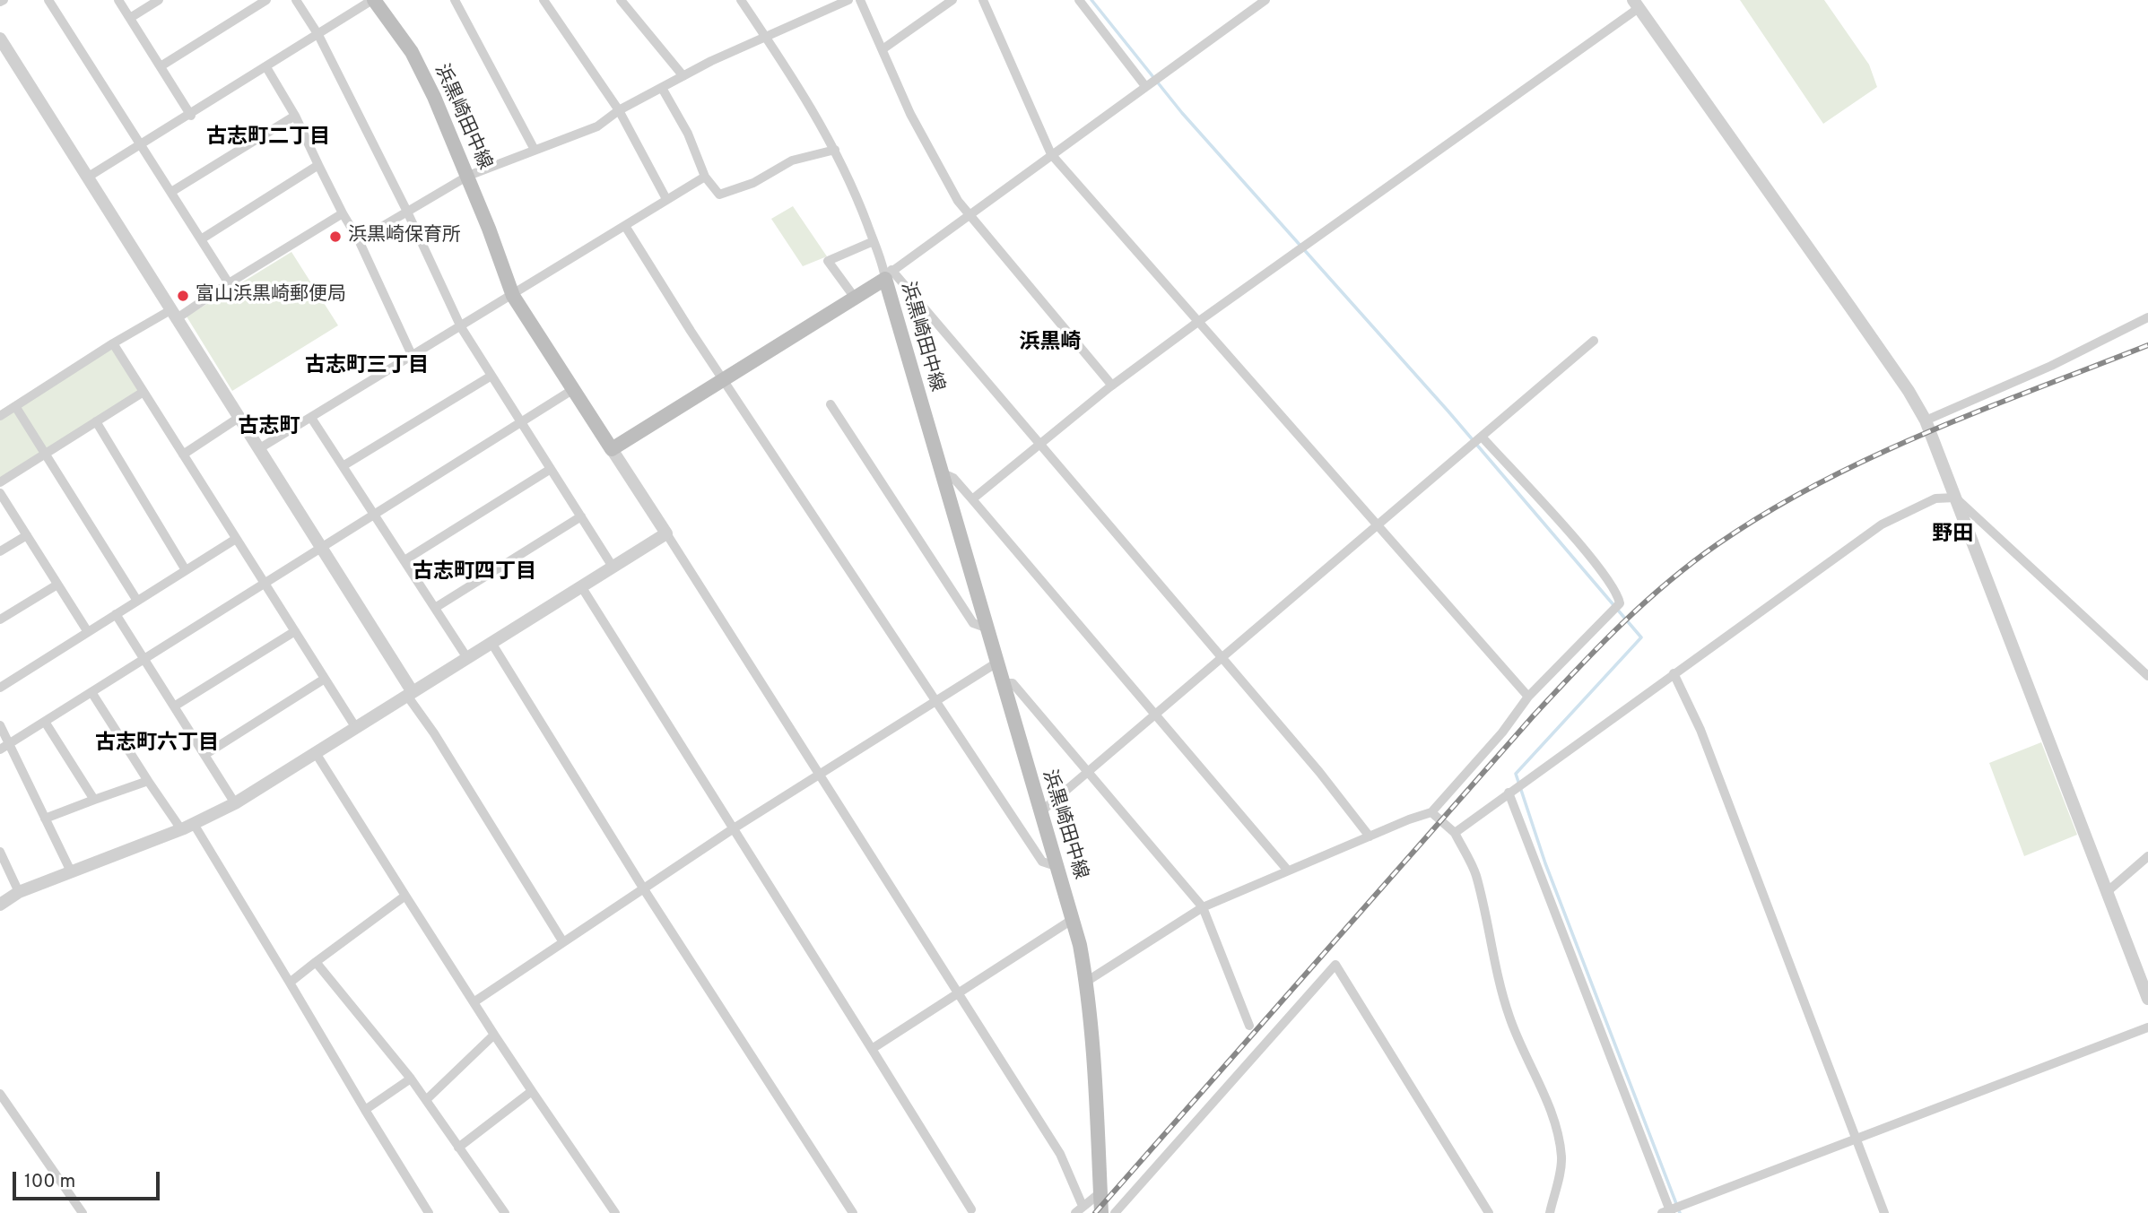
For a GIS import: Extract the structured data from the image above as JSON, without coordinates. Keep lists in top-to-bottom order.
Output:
{
  "streets": {
    "main road": ["浜黒崎田中線"]
  },
  "districts": [
    "古志町二丁目",
    "浜黒崎",
    "古志町三丁目",
    "古志町",
    "野田",
    "古志町四丁目",
    "古志町六丁目"
  ],
  "places": ["浜黒崎保育所", "富山浜黒崎郵便局"],
  "scale_bar": "100 m"
}
